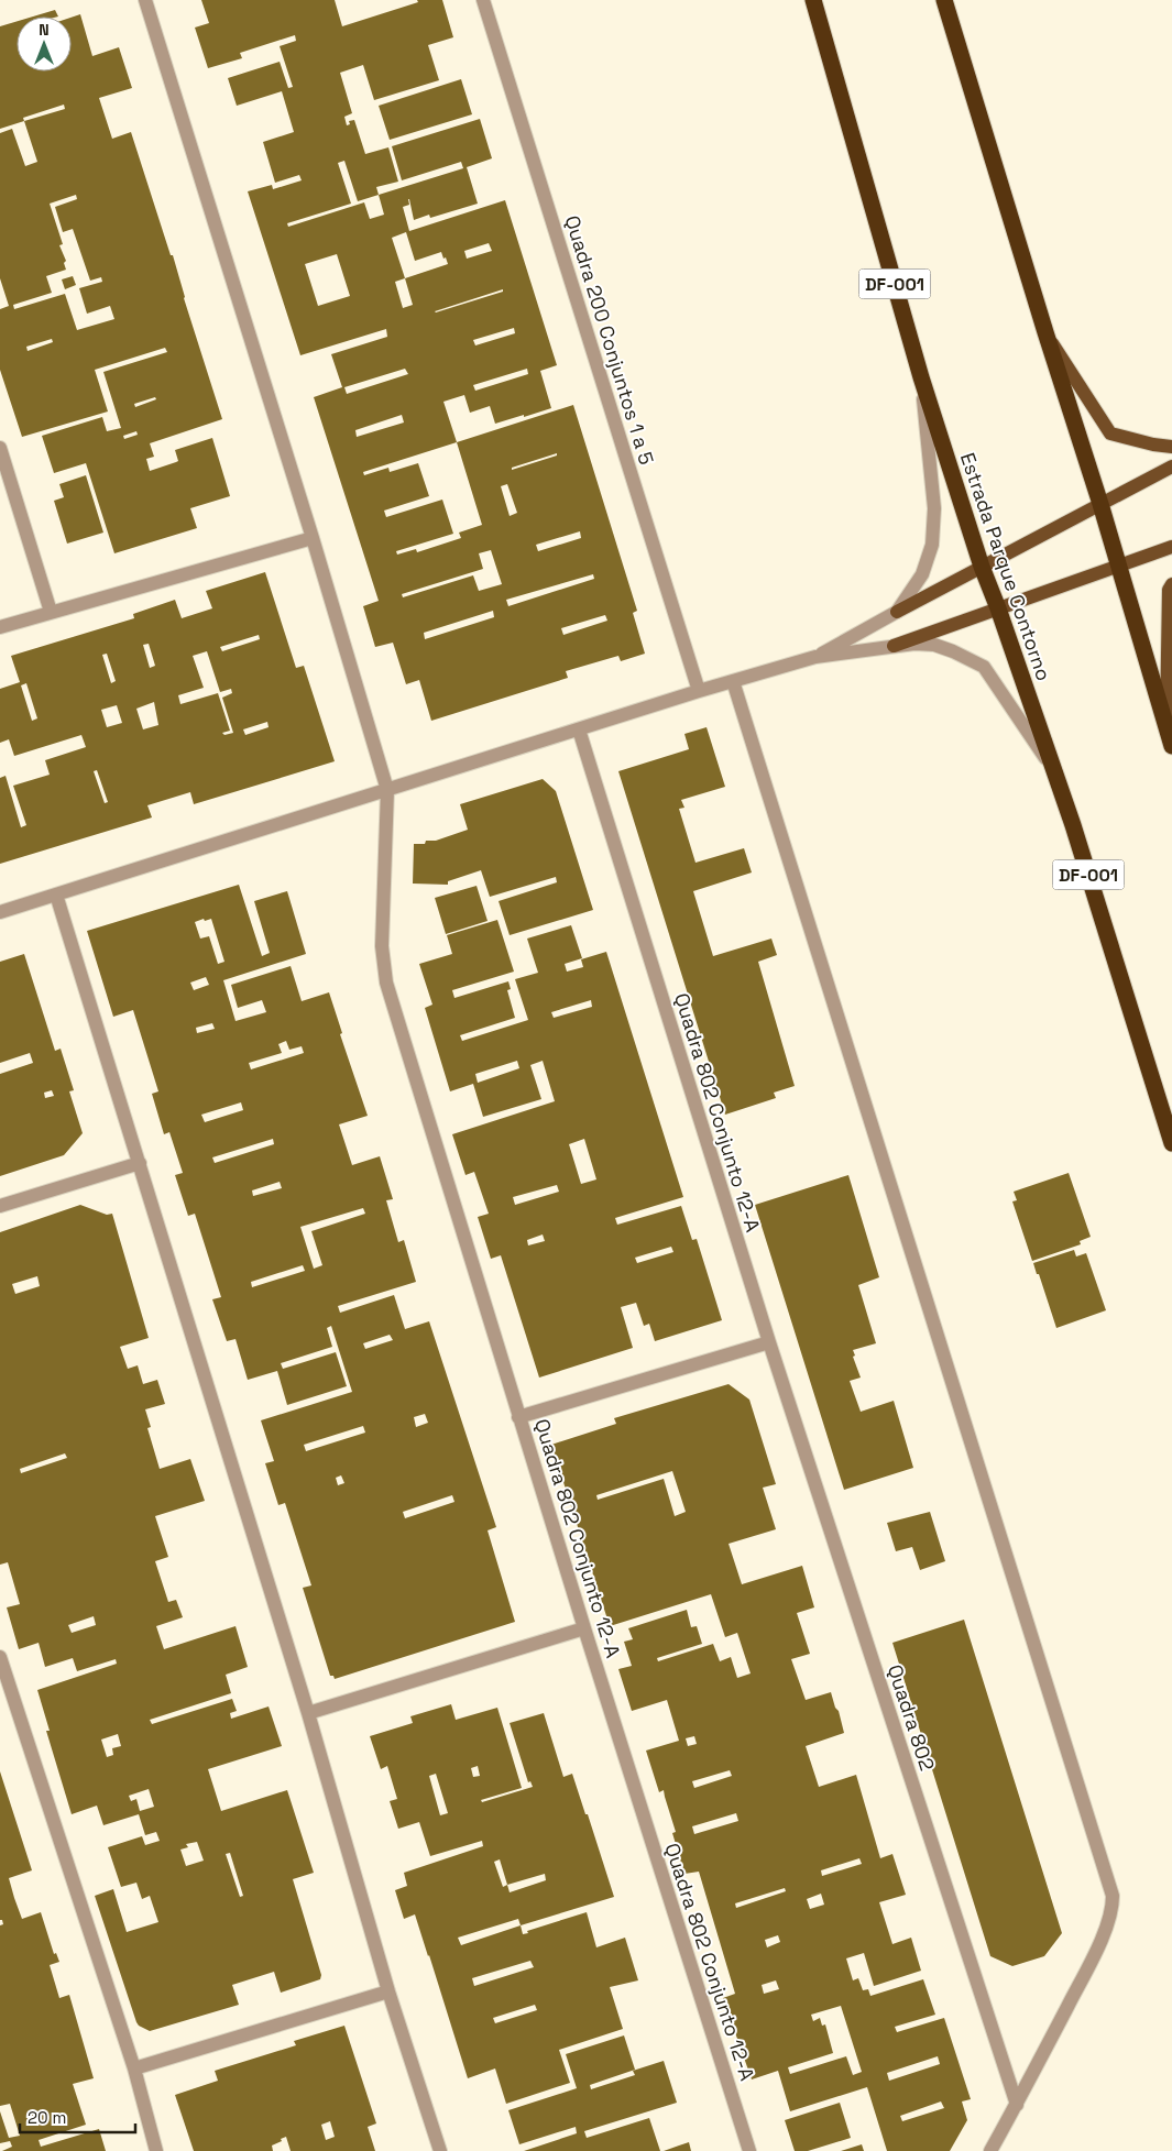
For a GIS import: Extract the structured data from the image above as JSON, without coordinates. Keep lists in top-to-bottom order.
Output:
{
  "streets": {
    "highway": ["DF-001", "Estrada Parque Contorno"],
    "street": ["Quadra 200 Conjuntos 1 a 5", "Quadra 802 Conjunto 12-A", "Quadra 802"]
  },
  "crossings": [
    ["Quadra 802 Conjunto 12-A", "Quadra 802"]
  ],
  "scale_bar": "20 m",
  "north": "top"
}
